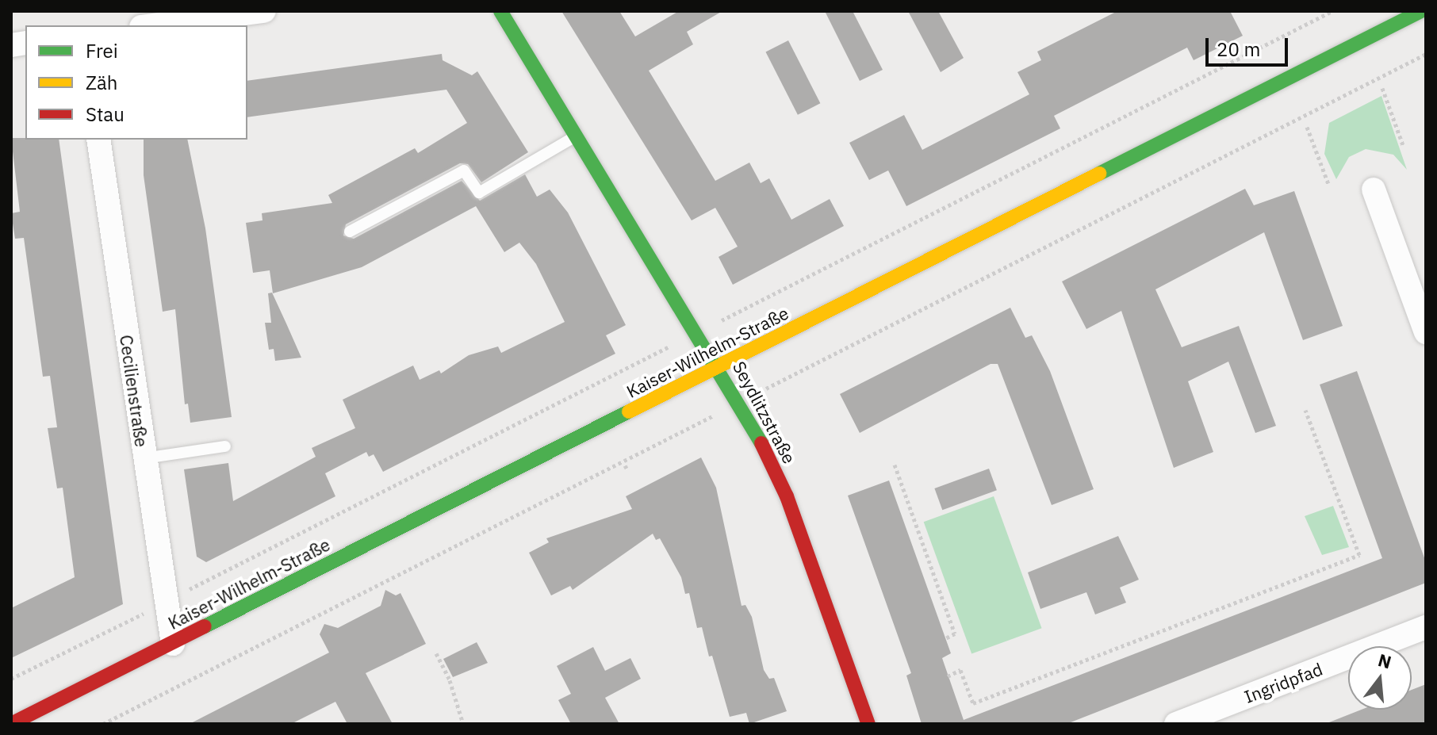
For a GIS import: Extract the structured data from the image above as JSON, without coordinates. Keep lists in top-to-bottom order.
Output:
{
  "streets": {
    "main road": ["Kaiser-Wilhelm-Straße", "Seydlitzstraße"],
    "street": ["Cecilienstraße", "Ingridpfad"]
  },
  "crossings": [
    ["Kaiser-Wilhelm-Straße", "Cecilienstraße"],
    ["Kaiser-Wilhelm-Straße", "Seydlitzstraße"]
  ],
  "legend": ["Frei", "Zäh", "Stau"],
  "scale_bar": "20 m",
  "north": "top"
}
